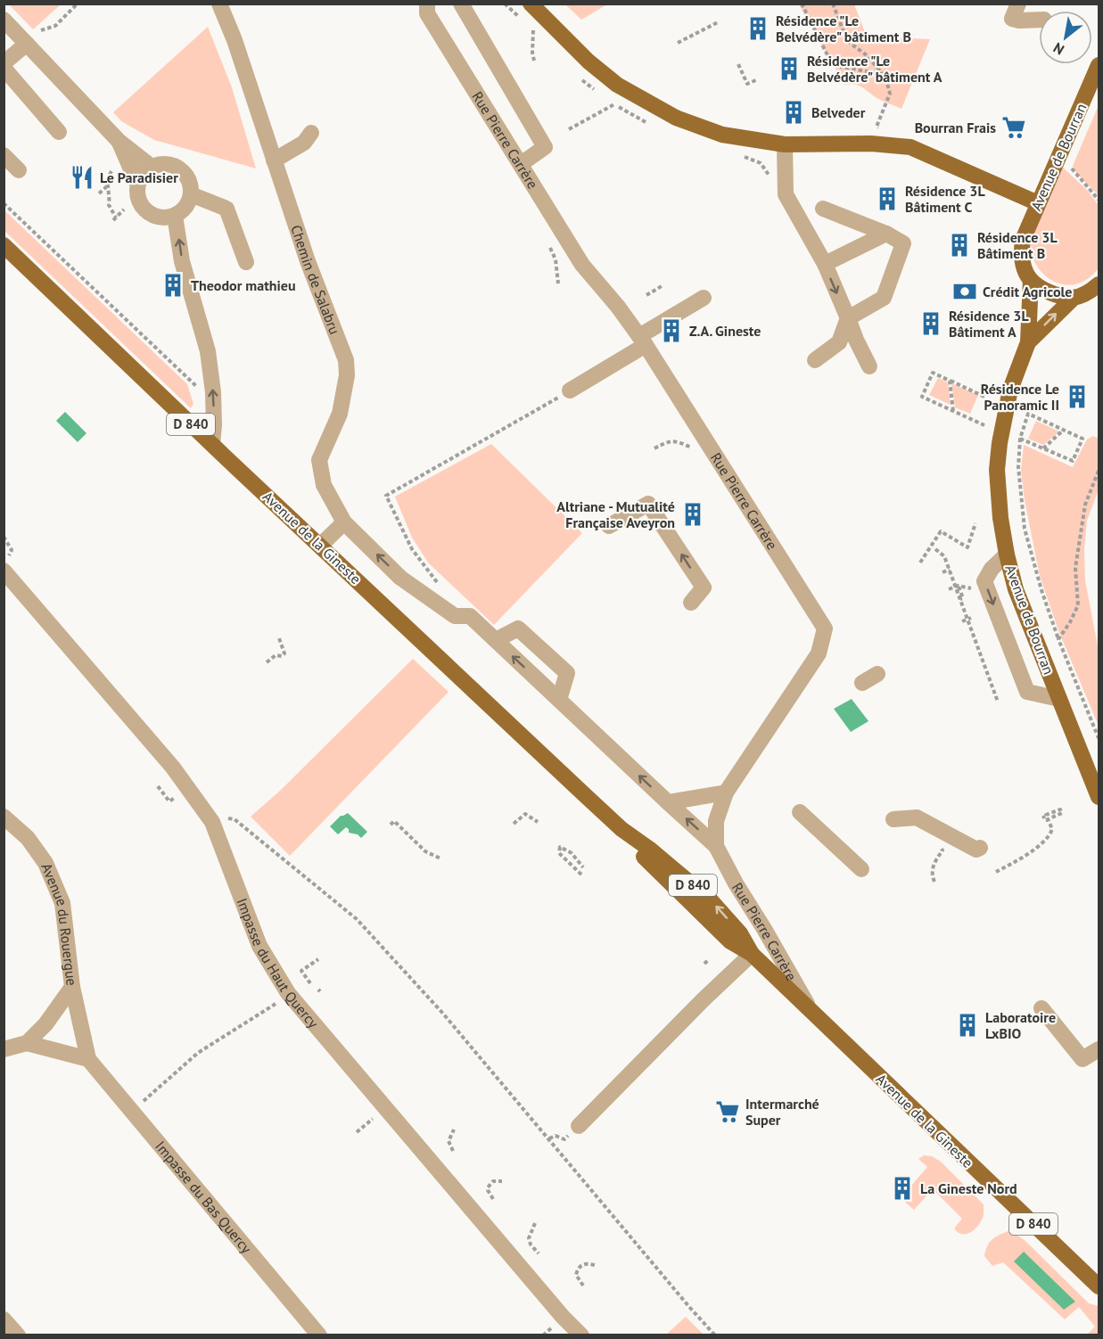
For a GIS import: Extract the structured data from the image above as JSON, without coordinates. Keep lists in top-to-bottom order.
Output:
{
  "streets": {
    "main road": ["Avenue de Bourran", "D 840", "Avenue de la Gineste"],
    "street": [
      "Rue Pierre Carrère",
      "Chemin de Salabru",
      "Avenue du Rouergue",
      "Impasse du Haut Quercy",
      "Impasse du Bas Quercy"
    ]
  },
  "crossings": [
    ["Rue Pierre Carrère", "Chemin de Salabru"],
    ["Rue Pierre Carrère", "Avenue de la Gineste"],
    ["Avenue du Rouergue", "Impasse du Bas Quercy"]
  ],
  "one_way": ["Chemin de Salabru"],
  "places": {
    "building": [
      "Résidence \"Le Belvédère\" bâtiment B",
      "Résidence \"Le Belvédère\" bâtiment A",
      "Belveder",
      "Résidence 3L Bâtiment C",
      "Résidence 3L Bâtiment B",
      "Theodor mathieu",
      "Résidence 3L Bâtiment A",
      "Z.A. Gineste",
      "Résidence Le Panoramic II",
      "Altriane - Mutualité Française Aveyron",
      "Laboratoire LxBIO",
      "La Gineste Nord"
    ],
    "supermarket": ["Bourran Frais", "Intermarché Super"],
    "restaurant": ["Le Paradisier"],
    "bank": ["Crédit Agricole"]
  },
  "north": "bottom left"
}
